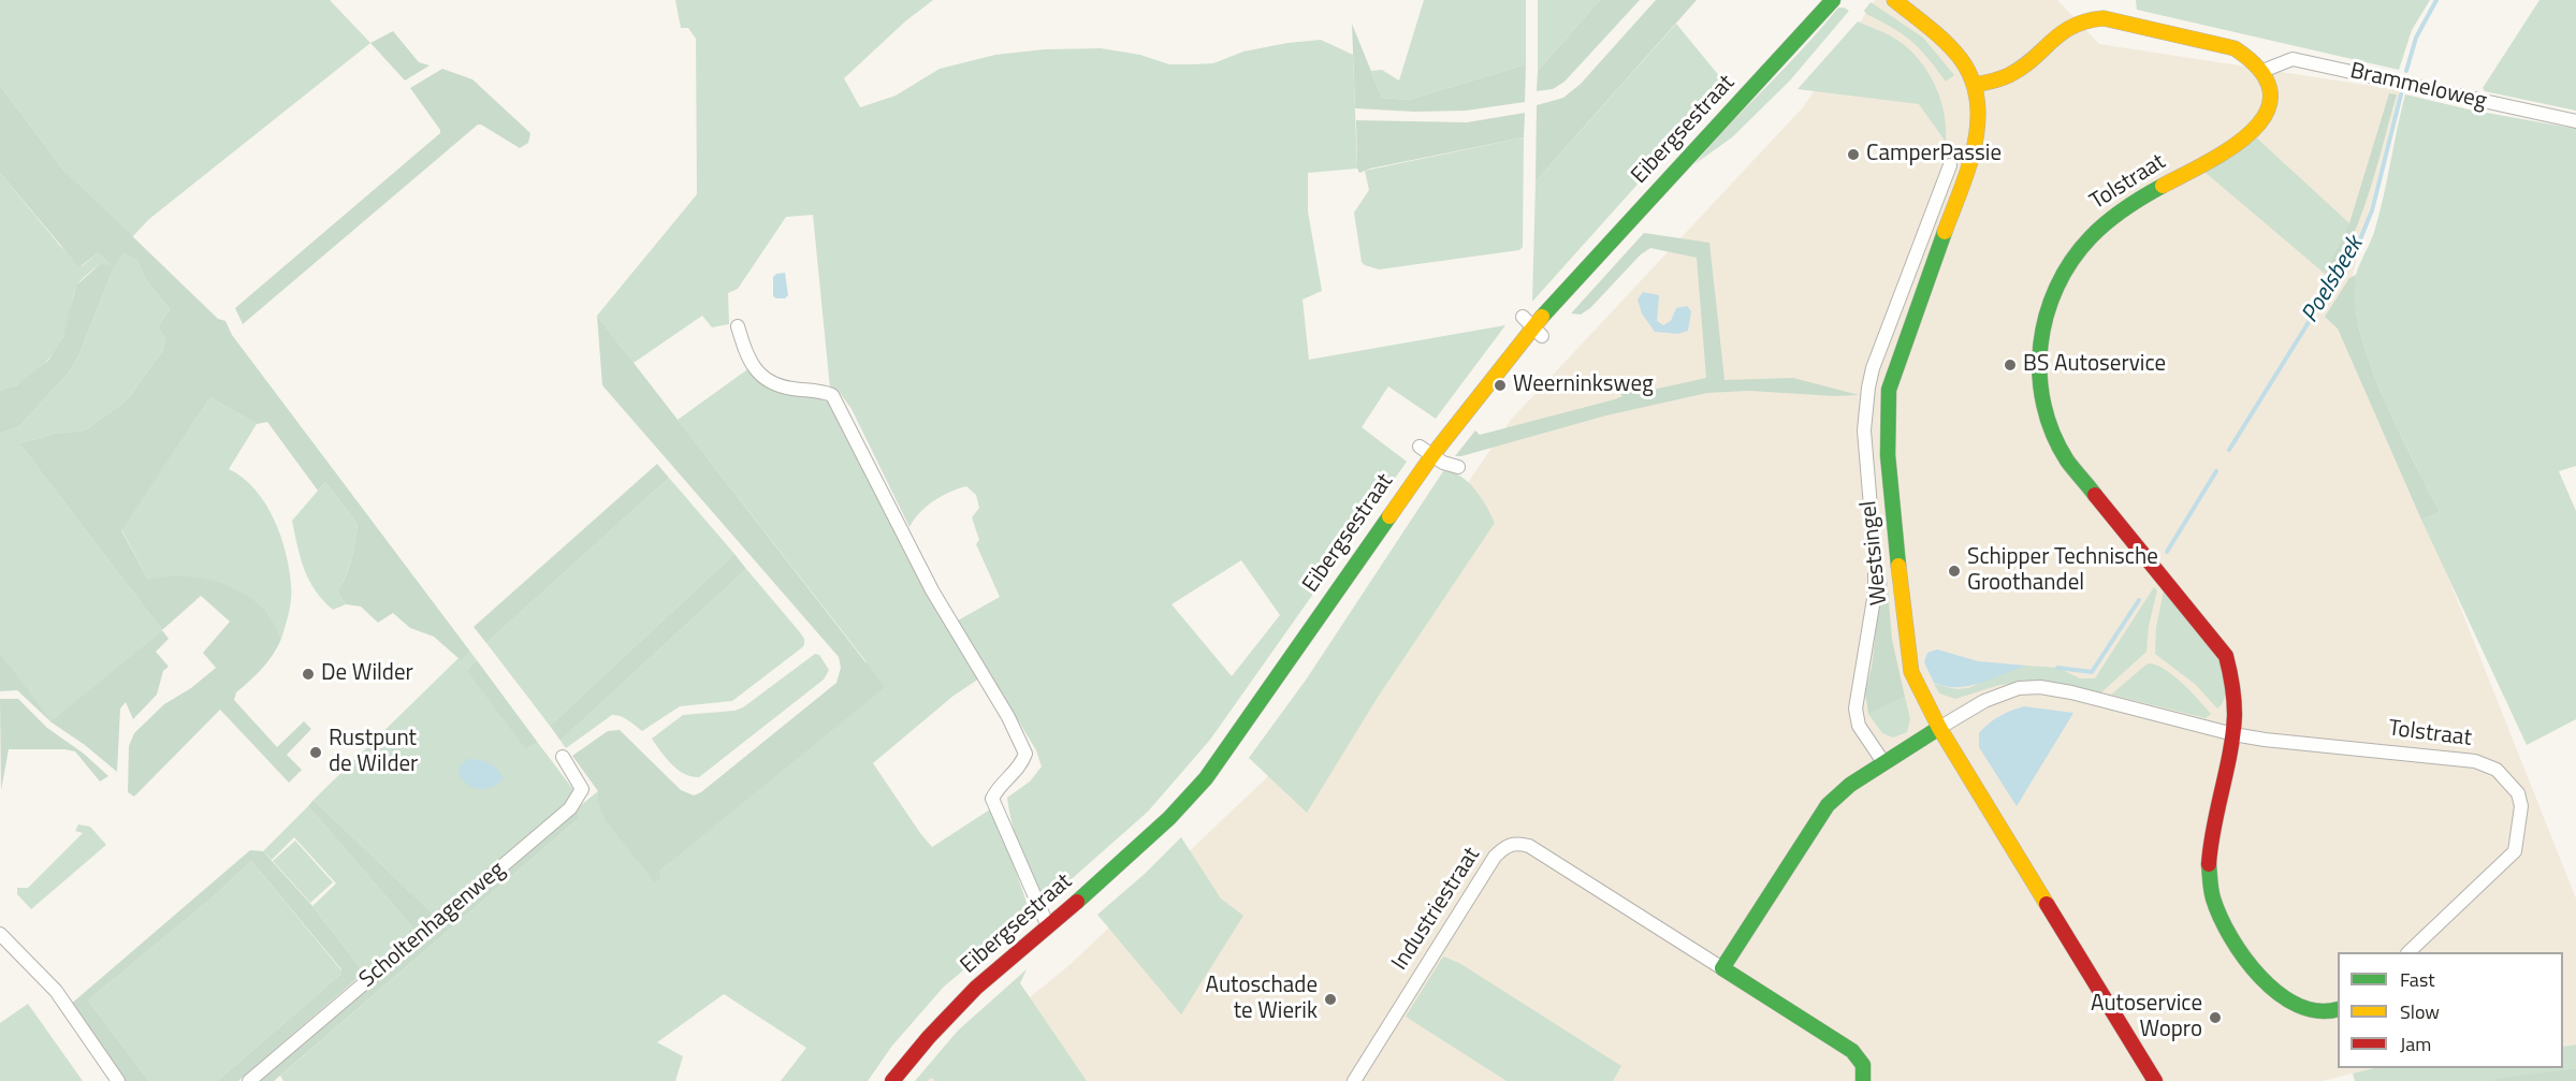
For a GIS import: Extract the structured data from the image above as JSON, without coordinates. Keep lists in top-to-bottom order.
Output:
{
  "streets": {
    "main road": [
      "Eibergsestraat",
      "Tolstraat",
      "Westsingel",
      "Industriestraat"
    ],
    "street": ["Brammeloweg", "Scholtenhagenweg"]
  },
  "crossings": [
    ["Brammeloweg", "Tolstraat"],
    ["Tolstraat", "Westsingel"]
  ],
  "water": ["Poelsbeek"],
  "places": [
    "CamperPassie",
    "BS Autoservice",
    "Weerninksweg",
    "Schipper Technische Groothandel",
    "De Wilder",
    "Rustpunt de Wilder",
    "Autoschade te Wierik",
    "Autoservice Wopro"
  ],
  "legend": ["Fast", "Slow", "Jam"]
}
